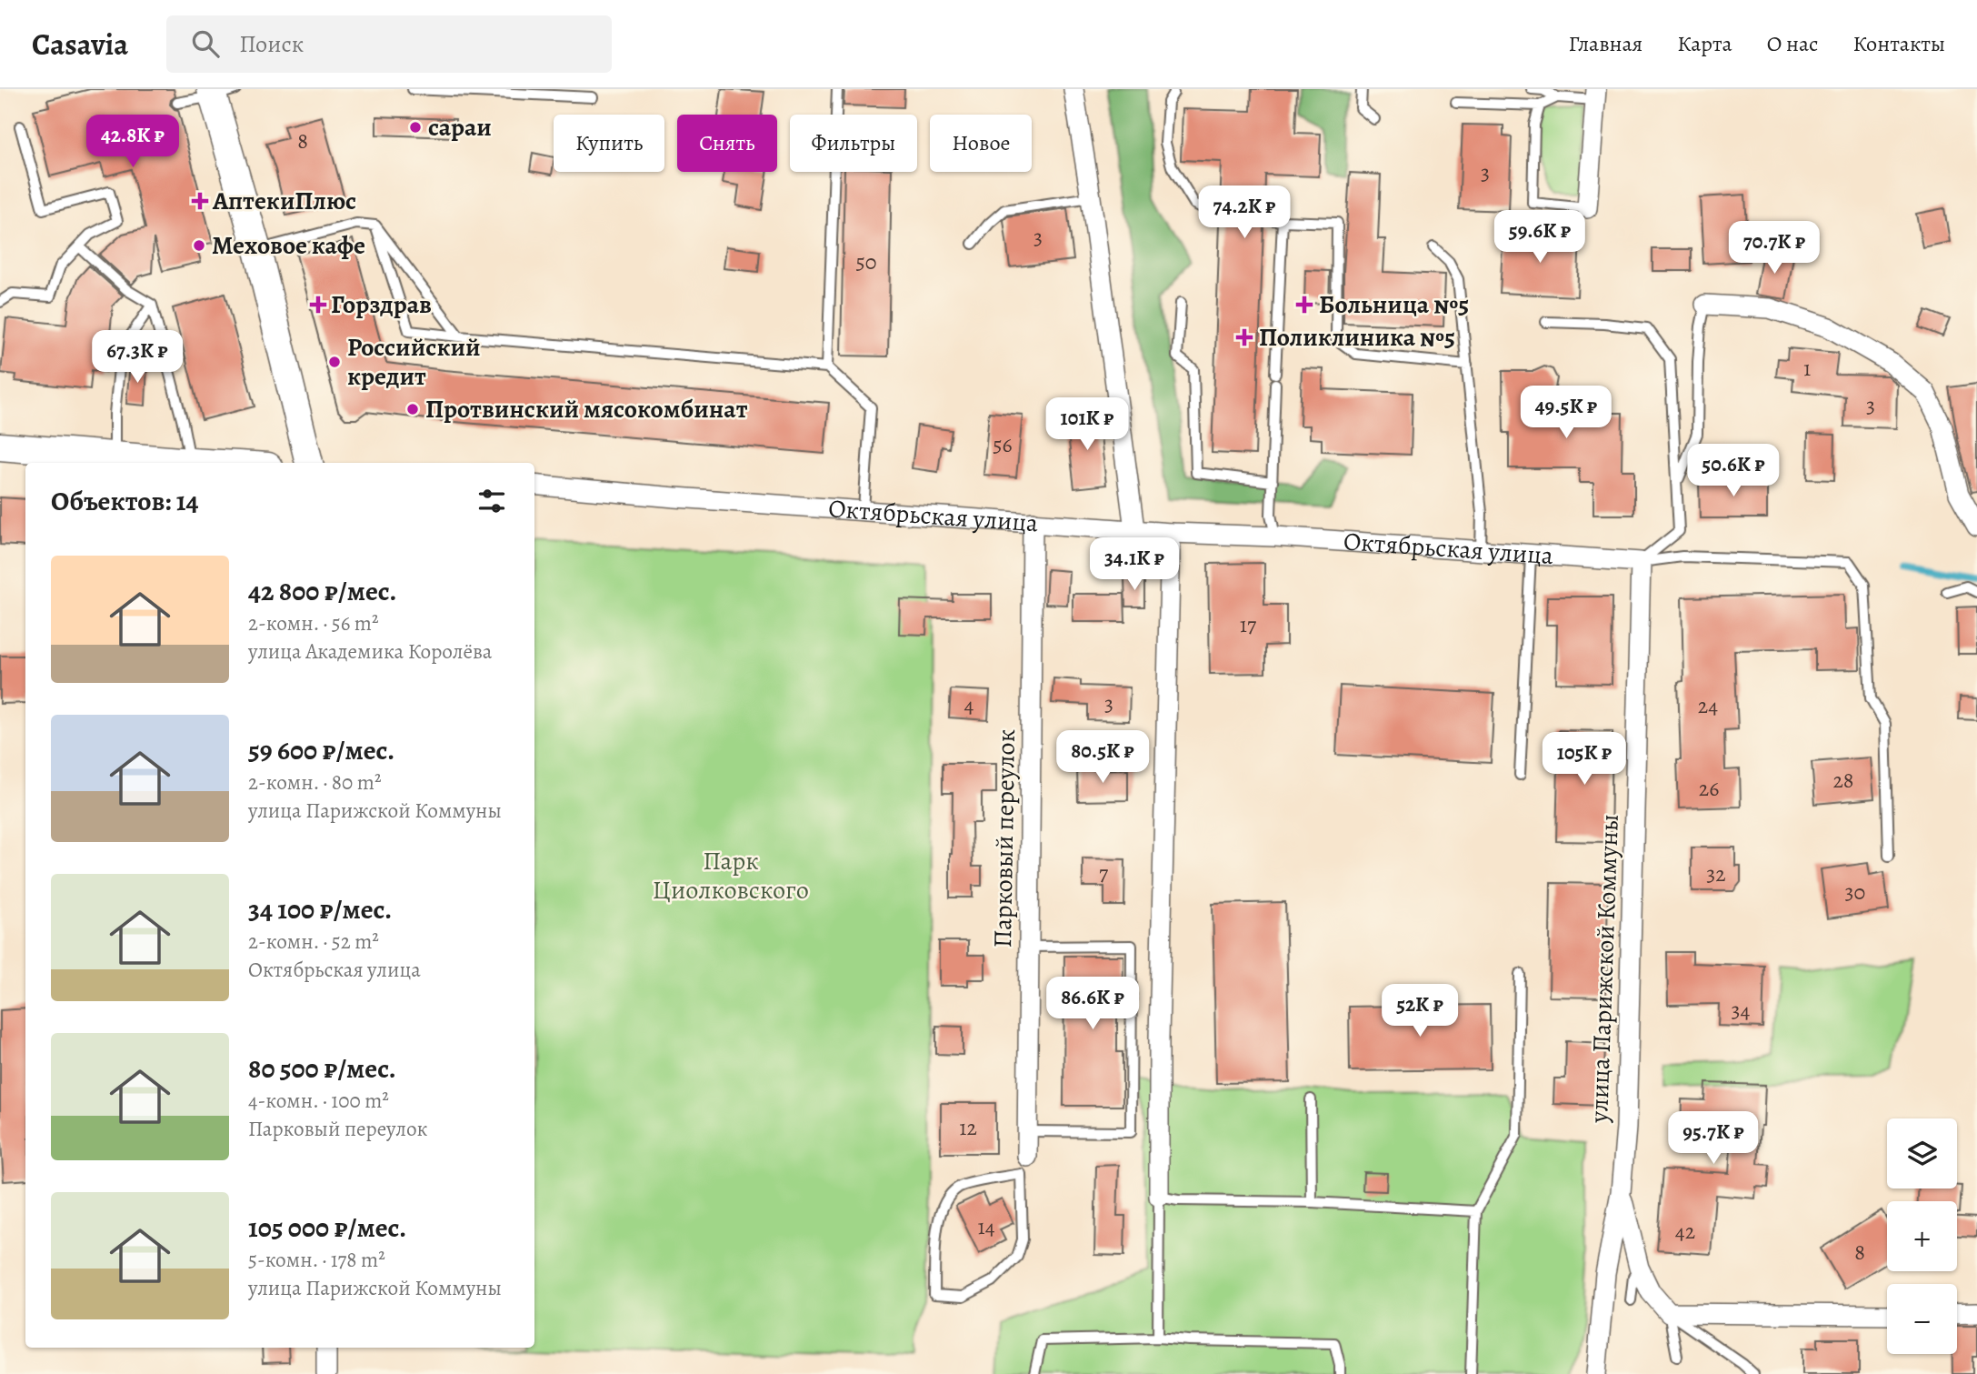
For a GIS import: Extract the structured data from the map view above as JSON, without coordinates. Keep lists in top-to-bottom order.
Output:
{
  "streets": {
    "street": ["Октябрьская улица", "Парковый переулок", "улица Парижской Коммуны"]
  },
  "crossings": [
    ["Октябрьская улица", "Парковый переулок"],
    ["Октябрьская улица", "улица Парижской Коммуны"]
  ],
  "parks": ["Парк Циолковского"],
  "places": {
    "other": [
      "сараи",
      "Меховое кафе",
      "Российский кредит",
      "Протвинский мясокомбинат"
    ],
    "health": [
      "АптекиПлюс",
      "Горздрав",
      "Больница №5",
      "Поликлиника №5"
    ]
  },
  "house_numbers": [
    "8",
    "3",
    "3",
    "50",
    "1",
    "3",
    "56",
    "17",
    "3",
    "4",
    "24",
    "28",
    "26",
    "7",
    "32",
    "30",
    "34",
    "12",
    "14",
    "42",
    "8"
  ],
  "page": {
    "header": "Casavia",
    "search": "Поиск",
    "nav": [
      "Главная",
      "Карта",
      "О нас",
      "Контакты"
    ],
    "price": [
      "42.8K ₽",
      "74.2K ₽",
      "59.6K ₽",
      "70.7K ₽",
      "67.3K ₽",
      "49.5K ₽",
      "101K ₽",
      "50.6K ₽",
      "34.1K ₽",
      "80.5K ₽",
      "105K ₽",
      "86.6K ₽",
      "52K ₽",
      "95.7K ₽"
    ],
    "chip": [
      "Купить",
      "Снять",
      "Фильтры",
      "Новое"
    ],
    "heading": "Объектов: 14",
    "list": [
      {
        "name": "42 800 ₽/мес.",
        "note": "2-комн. · 56 m² · улица Академика Королёва"
      },
      {
        "name": "59 600 ₽/мес.",
        "note": "2-комн. · 80 m² · улица Парижской Коммуны"
      },
      {
        "name": "34 100 ₽/мес.",
        "note": "2-комн. · 52 m² · Октябрьская улица"
      },
      {
        "name": "80 500 ₽/мес.",
        "note": "4-комн. · 100 m² · Парковый переулок"
      },
      {
        "name": "105 000 ₽/мес.",
        "note": "5-комн. · 178 m² · улица Парижской Коммуны"
      }
    ],
    "map_buttons": ["+", "−"]
  }
}
